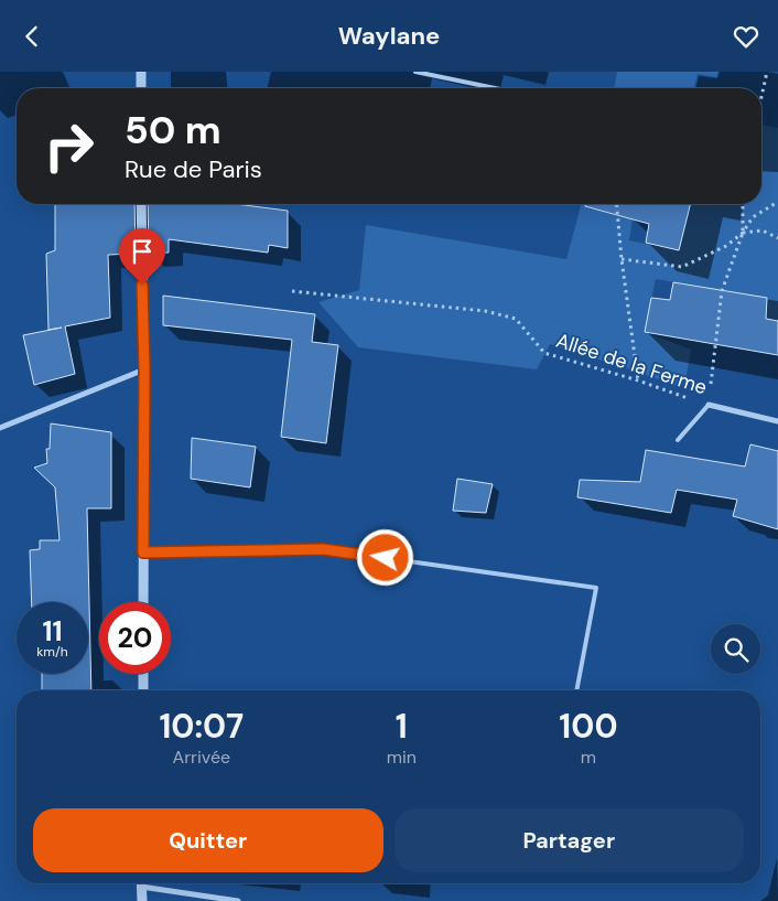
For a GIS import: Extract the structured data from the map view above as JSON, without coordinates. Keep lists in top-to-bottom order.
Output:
{
  "streets": {
    "street": ["Allée de la Ferme"]
  },
  "page": {
    "header": "Waylane",
    "turn": ["50 m", "Rue de Paris"],
    "speed": "11 km/h",
    "limit": "20",
    "eta": [
      "10:07",
      "Arrivée",
      "1",
      "min",
      "100",
      "m"
    ],
    "buttons": ["Quitter", "Partager"]
  }
}
